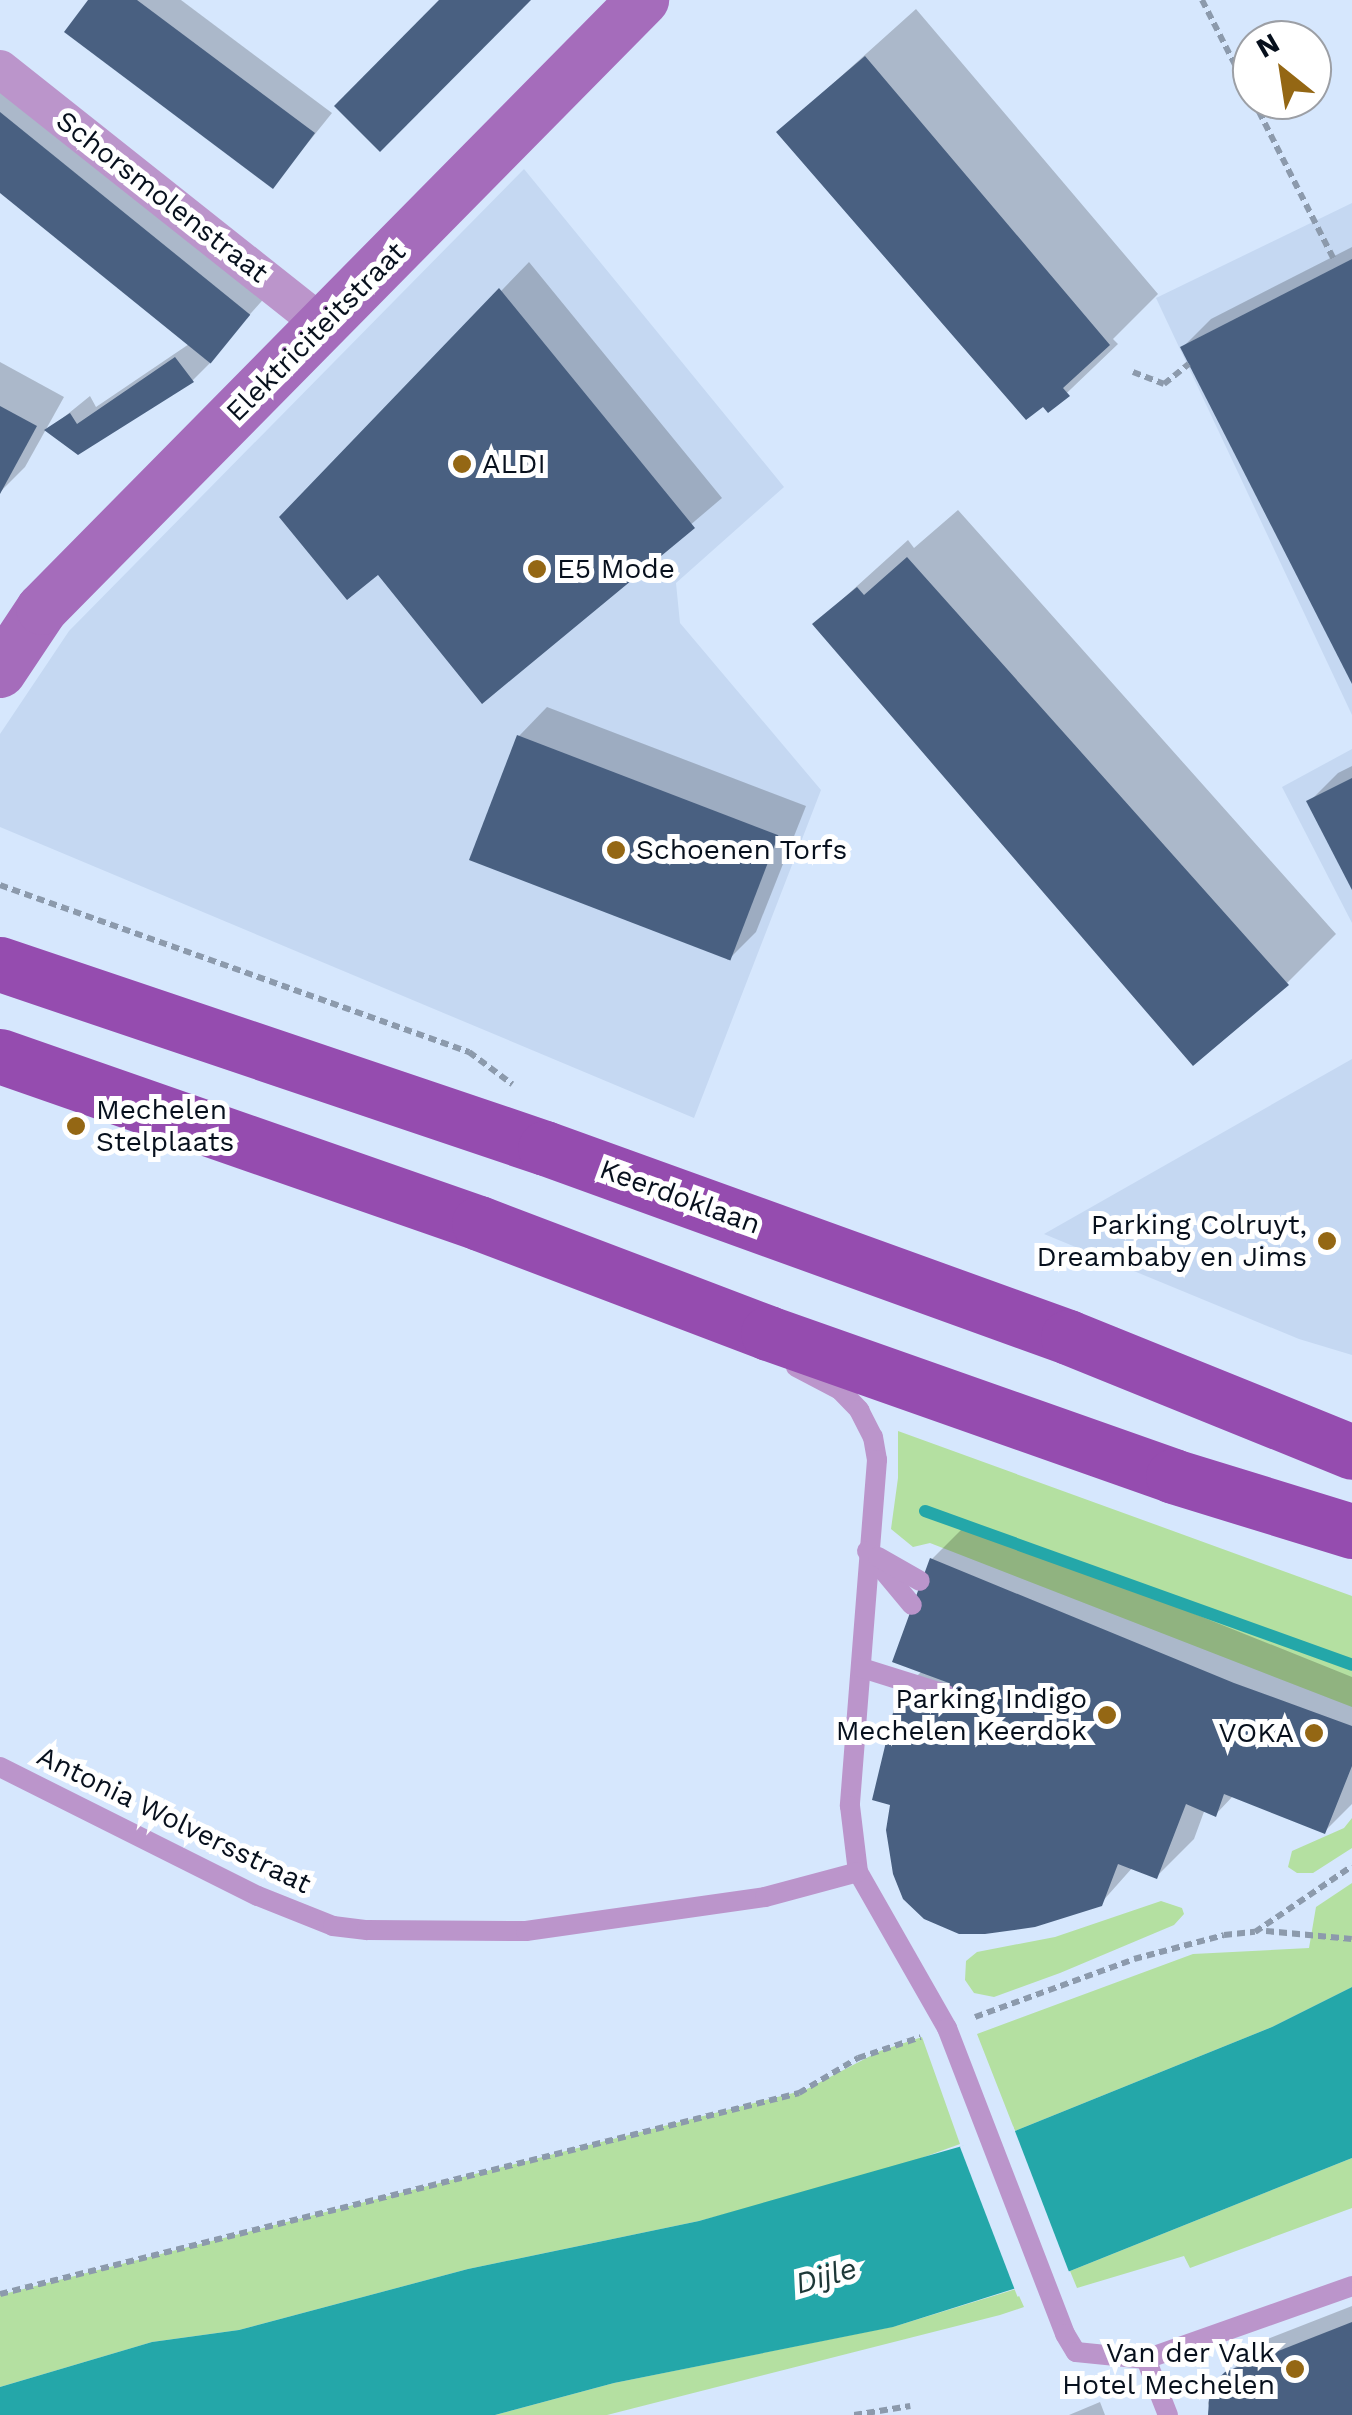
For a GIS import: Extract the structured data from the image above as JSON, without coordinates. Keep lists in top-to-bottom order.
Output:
{
  "streets": {
    "main road": ["Keerdoklaan"],
    "street": ["Schorsmolenstraat", "Elektriciteitstraat"],
    "lane": ["Antonia Wolversstraat"]
  },
  "crossings": [
    ["Schorsmolenstraat", "Elektriciteitstraat"]
  ],
  "water": ["Dijle"],
  "places": [
    "ALDI",
    "E5 Mode",
    "Schoenen Torfs",
    "Mechelen Stelplaats",
    "Parking Colruyt, Dreambaby en Jims",
    "Parking Indigo Mechelen Keerdok",
    "VOKA",
    "Van der Valk Hotel Mechelen"
  ],
  "north": "top left"
}
